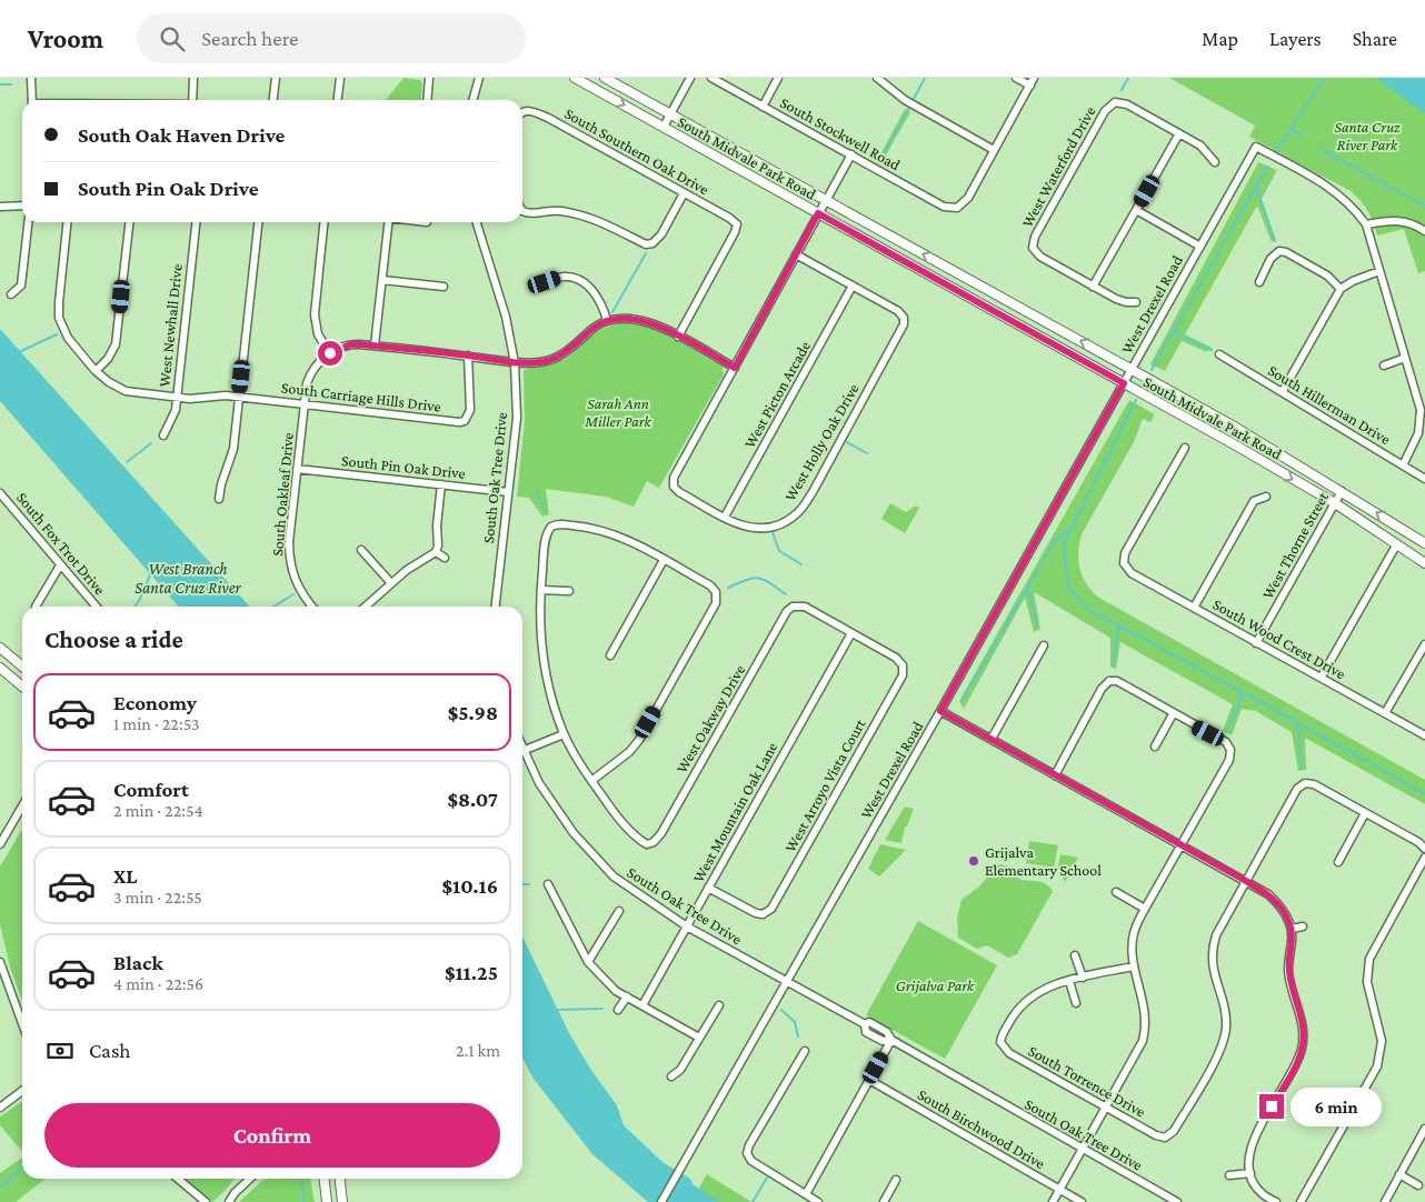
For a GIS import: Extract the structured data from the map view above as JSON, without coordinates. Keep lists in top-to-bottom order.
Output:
{
  "streets": {
    "main road": ["South Midvale Park Road"],
    "street": [
      "South Stockwell Road",
      "South Southern Oak Drive",
      "West Waterford Drive",
      "West Drexel Road",
      "West Newhall Drive",
      "West Picton Arcade",
      "South Carriage Hills Drive",
      "South Hillerman Drive",
      "West Holly Oak Drive",
      "South Pin Oak Drive",
      "South Oak Tree Drive",
      "South Oakleaf Drive",
      "South Fox Trot Drive",
      "West Thorne Street",
      "South Wood Crest Drive",
      "West Oakway Drive",
      "West Arroyo Vista Court",
      "West Mountain Oak Lane",
      "South Torrence Drive",
      "South Birchwood Drive"
    ]
  },
  "crossings": [
    ["South Midvale Park Road", "West Drexel Road"],
    ["South Midvale Park Road", "West Thorne Street"],
    ["West Drexel Road", "South Oak Tree Drive"],
    ["West Newhall Drive", "South Carriage Hills Drive"],
    ["West Picton Arcade", "West Holly Oak Drive"],
    ["South Carriage Hills Drive", "South Oakleaf Drive"],
    ["South Pin Oak Drive", "South Oak Tree Drive"],
    ["South Pin Oak Drive", "South Oakleaf Drive"],
    ["South Oak Tree Drive", "West Mountain Oak Lane"],
    ["West Thorne Street", "South Wood Crest Drive"],
    ["West Oakway Drive", "West Arroyo Vista Court"],
    ["West Oakway Drive", "West Mountain Oak Lane"],
    ["West Arroyo Vista Court", "West Mountain Oak Lane"]
  ],
  "water": ["West Branch Santa Cruz River"],
  "parks": ["Santa Cruz River Park", "Sarah Ann Miller Park", "Grijalva Park"],
  "places": ["Grijalva Elementary School"],
  "page": {
    "header": "Vroom",
    "search": "Search here",
    "nav": ["Map", "Layers", "Share"],
    "banner": ["South Oak Haven Drive", "South Pin Oak Drive"],
    "heading": "Choose a ride",
    "list": [
      {
        "name": "Economy",
        "note": "1 min · 22:53",
        "value": "$5.98"
      },
      {
        "name": "Comfort",
        "note": "2 min · 22:54",
        "value": "$8.07"
      },
      {
        "name": "XL",
        "note": "3 min · 22:55",
        "value": "$10.16"
      },
      {
        "name": "Black",
        "note": "4 min · 22:56",
        "value": "$11.25"
      }
    ],
    "pay": ["Cash", "2.1 km"],
    "bubble": "6 min",
    "buttons": "Confirm"
  }
}
